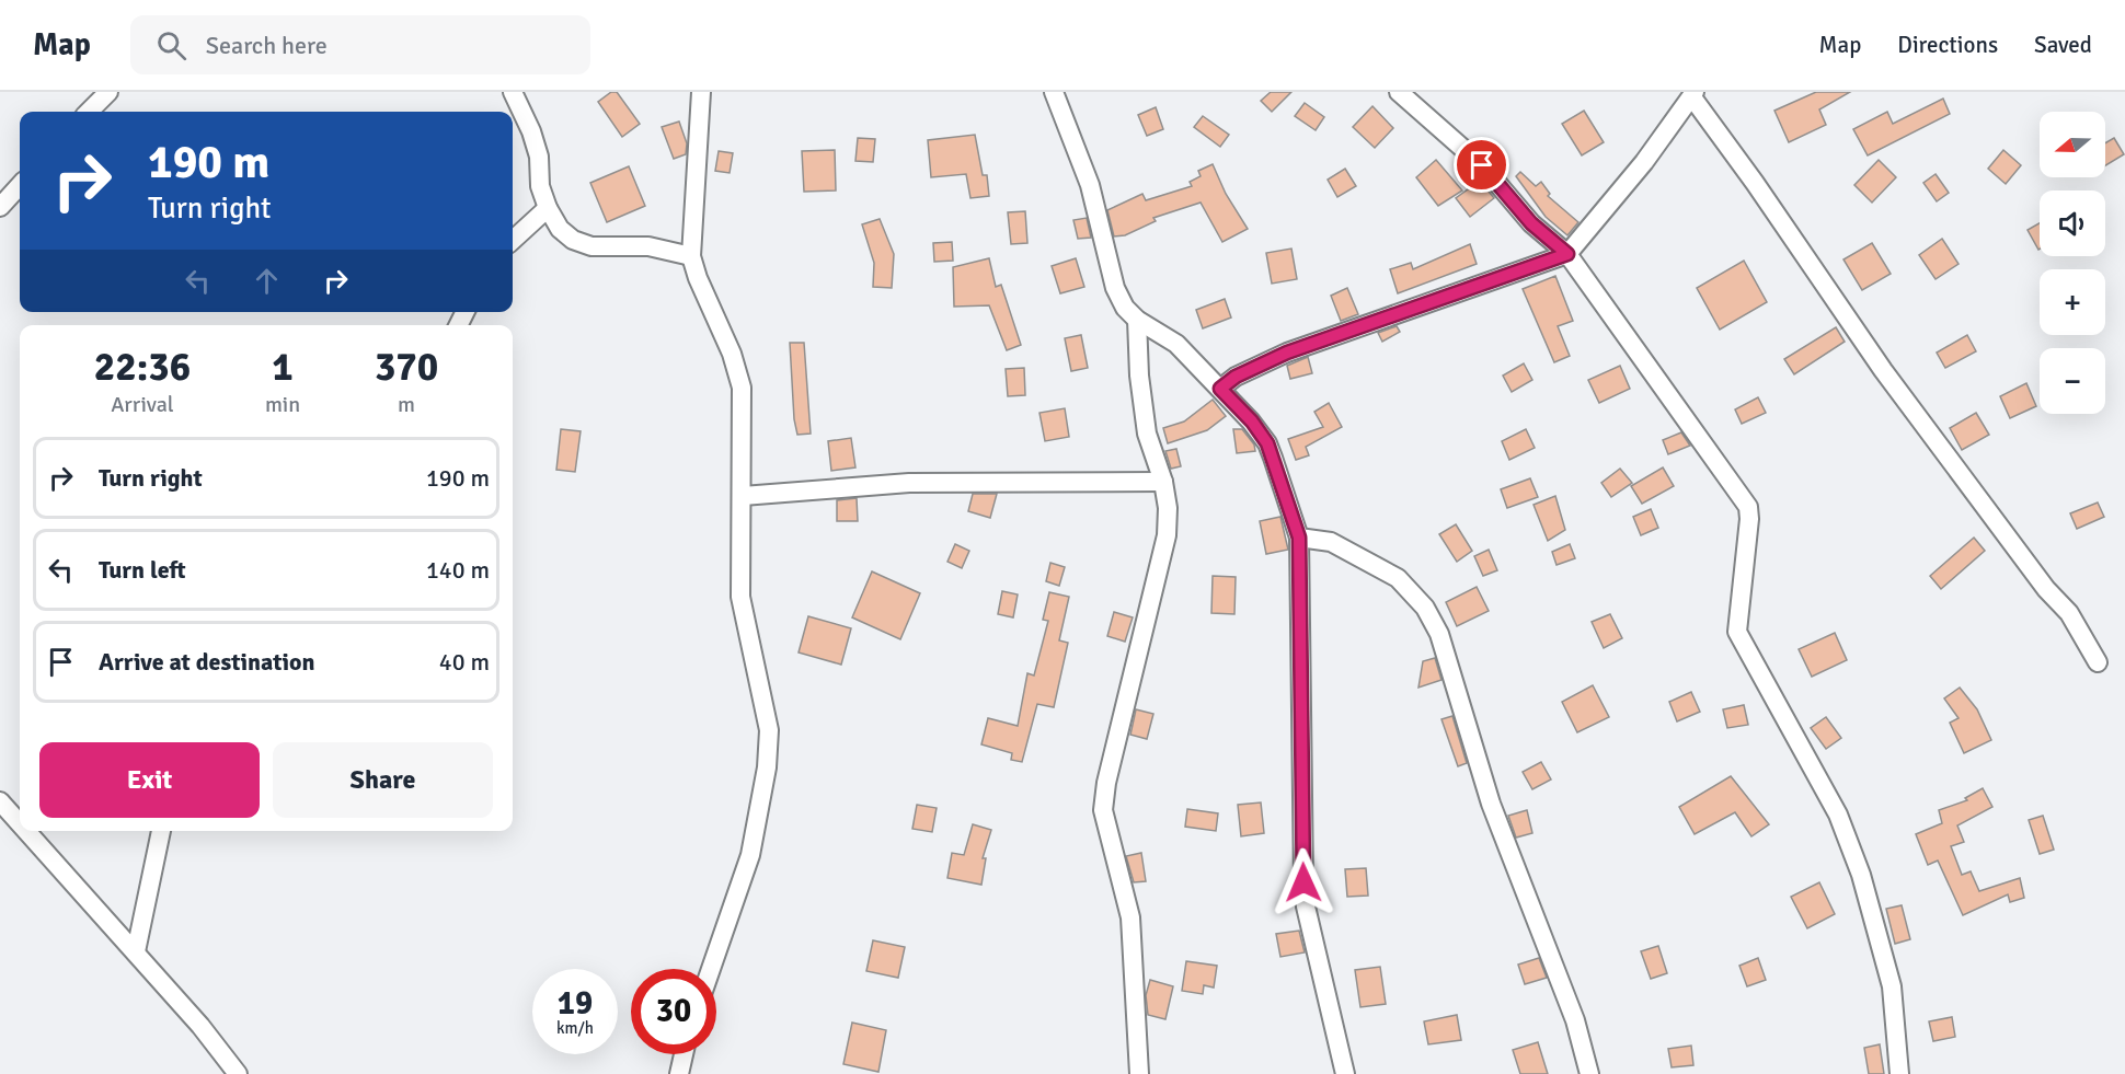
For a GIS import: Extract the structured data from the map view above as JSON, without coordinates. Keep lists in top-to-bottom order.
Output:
{
  "north": "left",
  "page": {
    "header": "Map",
    "search": "Search here",
    "nav": ["Map", "Directions", "Saved"],
    "map_buttons": ["+", "−"],
    "turn": ["190 m", "Turn right"],
    "eta": [
      "22:36",
      "Arrival",
      "1",
      "min",
      "370",
      "m"
    ],
    "list": [
      {
        "name": "Turn right",
        "value": "190 m"
      },
      {
        "name": "Turn left",
        "value": "140 m"
      },
      {
        "name": "Arrive at destination",
        "value": "40 m"
      }
    ],
    "buttons": ["Exit", "Share"],
    "speed": "19 km/h",
    "limit": "30"
  }
}
